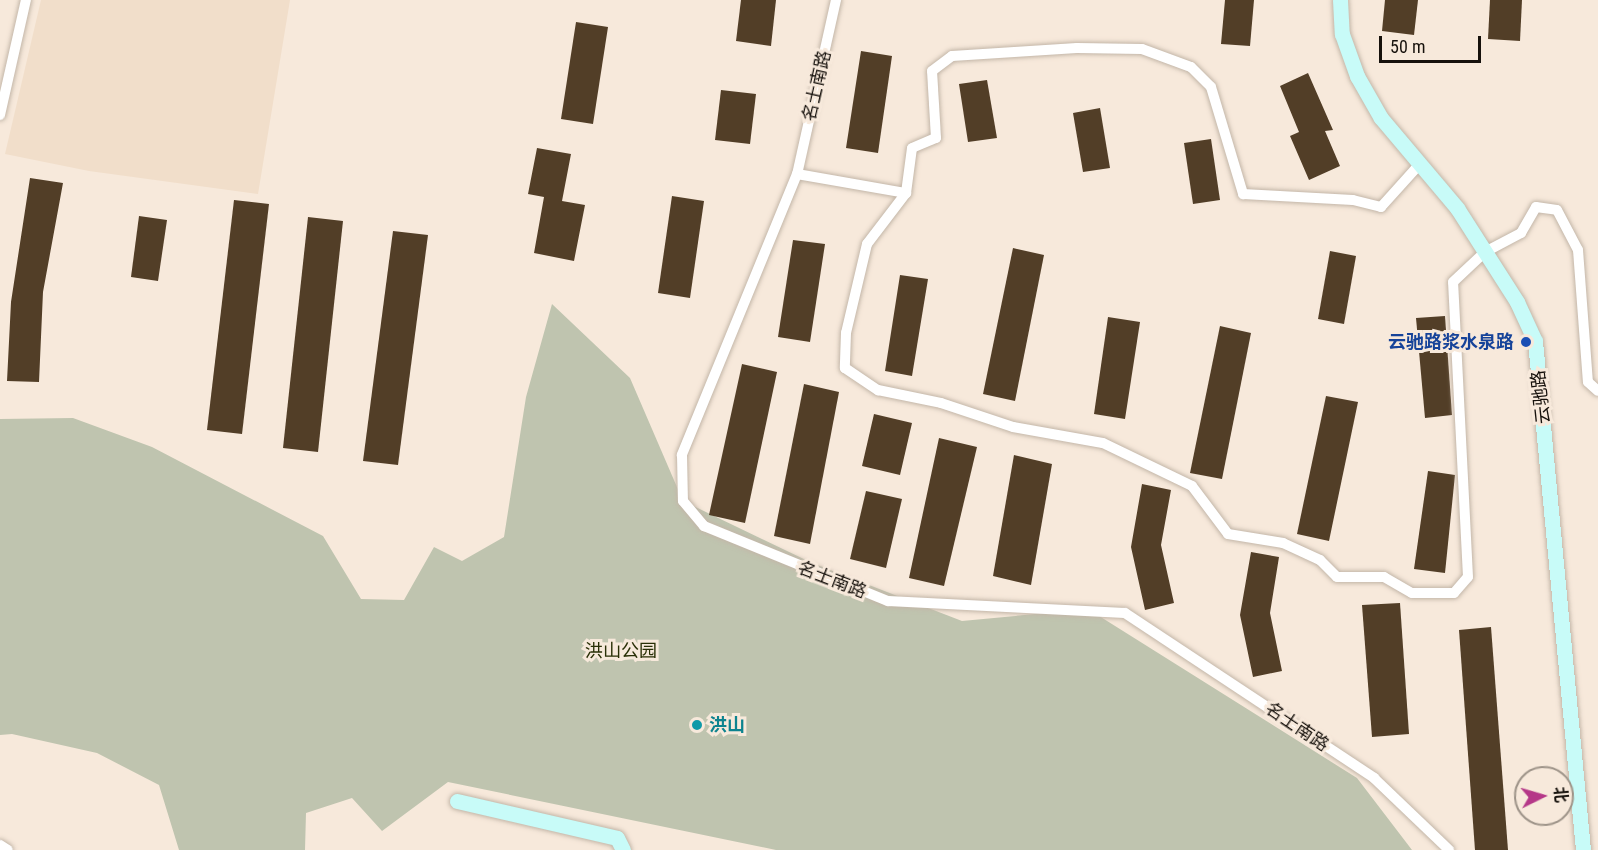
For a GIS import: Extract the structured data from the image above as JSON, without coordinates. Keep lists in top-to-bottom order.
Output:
{
  "streets": {
    "street": ["名士南路", "云驰路"]
  },
  "parks": ["洪山公园"],
  "places": ["云驰路浆水泉路", "洪山"],
  "scale_bar": "50 m",
  "north": "right"
}
